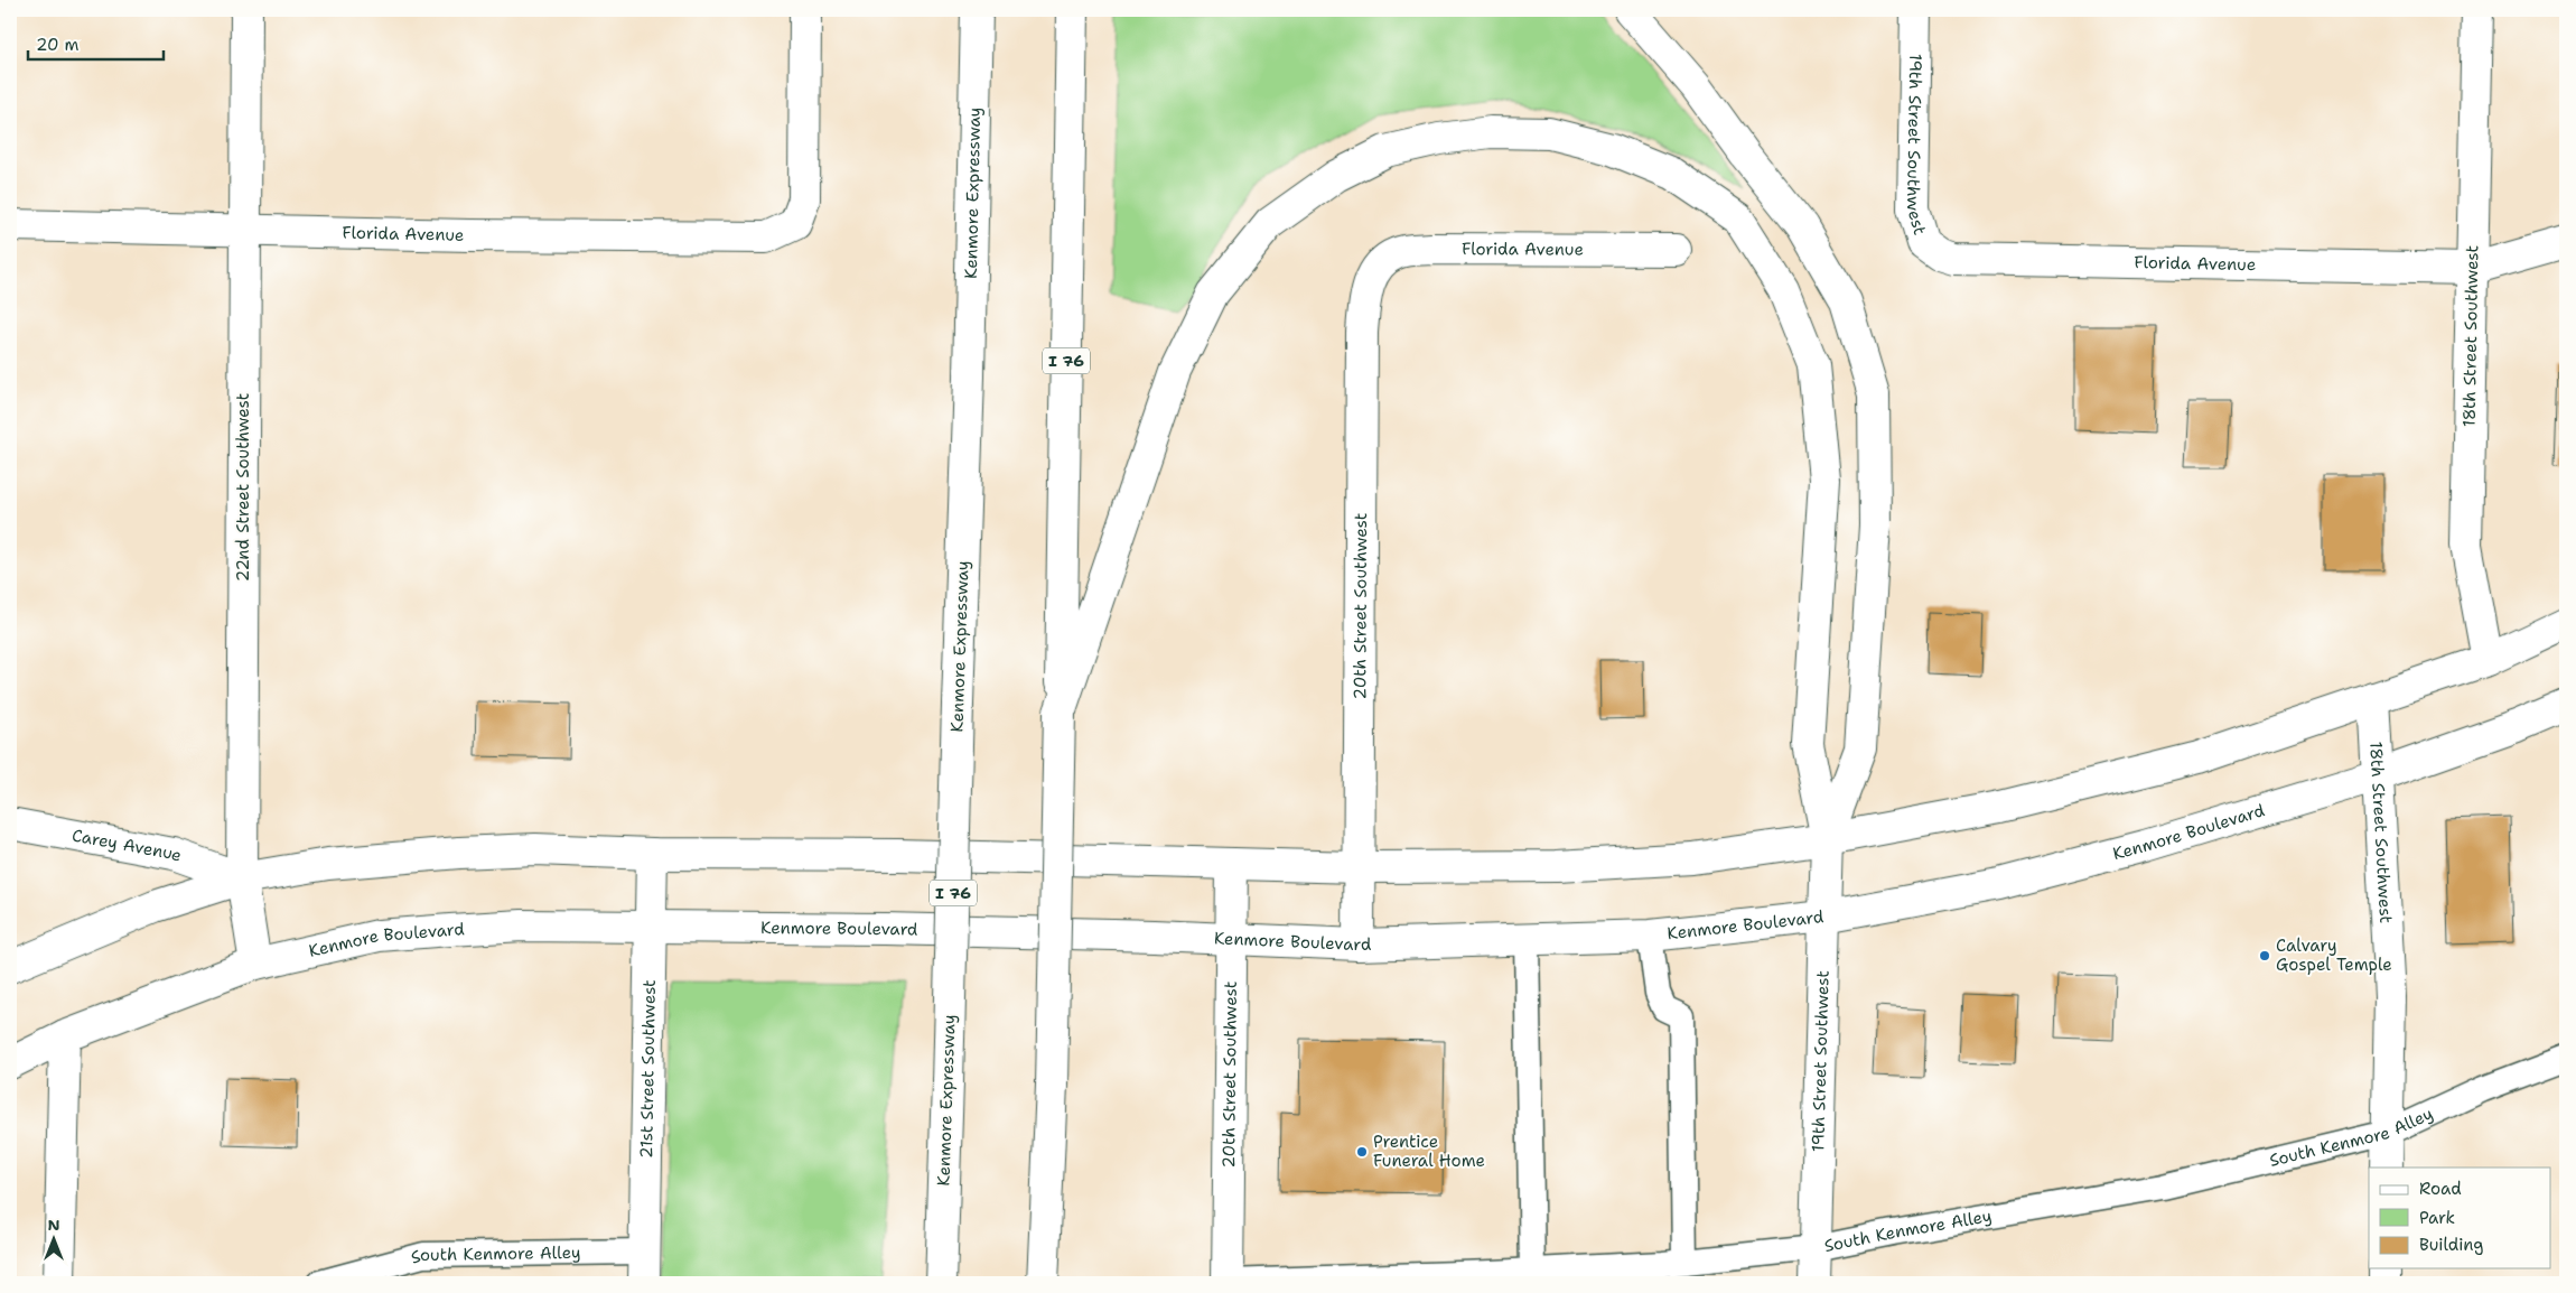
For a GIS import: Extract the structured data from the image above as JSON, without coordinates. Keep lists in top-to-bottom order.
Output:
{
  "streets": {
    "main road": [
      "19th Street Southwest",
      "Kenmore Expressway",
      "Florida Avenue",
      "18th Street Southwest",
      "I 76",
      "22nd Street Southwest",
      "20th Street Southwest",
      "Kenmore Boulevard",
      "Carey Avenue",
      "21st Street Southwest"
    ],
    "lane": ["South Kenmore Alley"]
  },
  "crossings": [
    ["19th Street Southwest", "Florida Avenue"],
    ["19th Street Southwest", "Kenmore Boulevard"],
    ["19th Street Southwest", "South Kenmore Alley"],
    ["Florida Avenue", "18th Street Southwest"],
    ["Florida Avenue", "22nd Street Southwest"],
    ["Florida Avenue", "20th Street Southwest"],
    ["18th Street Southwest", "Kenmore Boulevard"],
    ["18th Street Southwest", "South Kenmore Alley"],
    ["22nd Street Southwest", "Kenmore Boulevard"],
    ["22nd Street Southwest", "Carey Avenue"],
    ["20th Street Southwest", "Kenmore Boulevard"],
    ["20th Street Southwest", "South Kenmore Alley"],
    ["Kenmore Boulevard", "21st Street Southwest"],
    ["21st Street Southwest", "South Kenmore Alley"]
  ],
  "places": ["Calvary Gospel Temple", "Prentice Funeral Home"],
  "legend": ["Road", "Park", "Building"],
  "scale_bar": "20 m",
  "north": "top"
}
